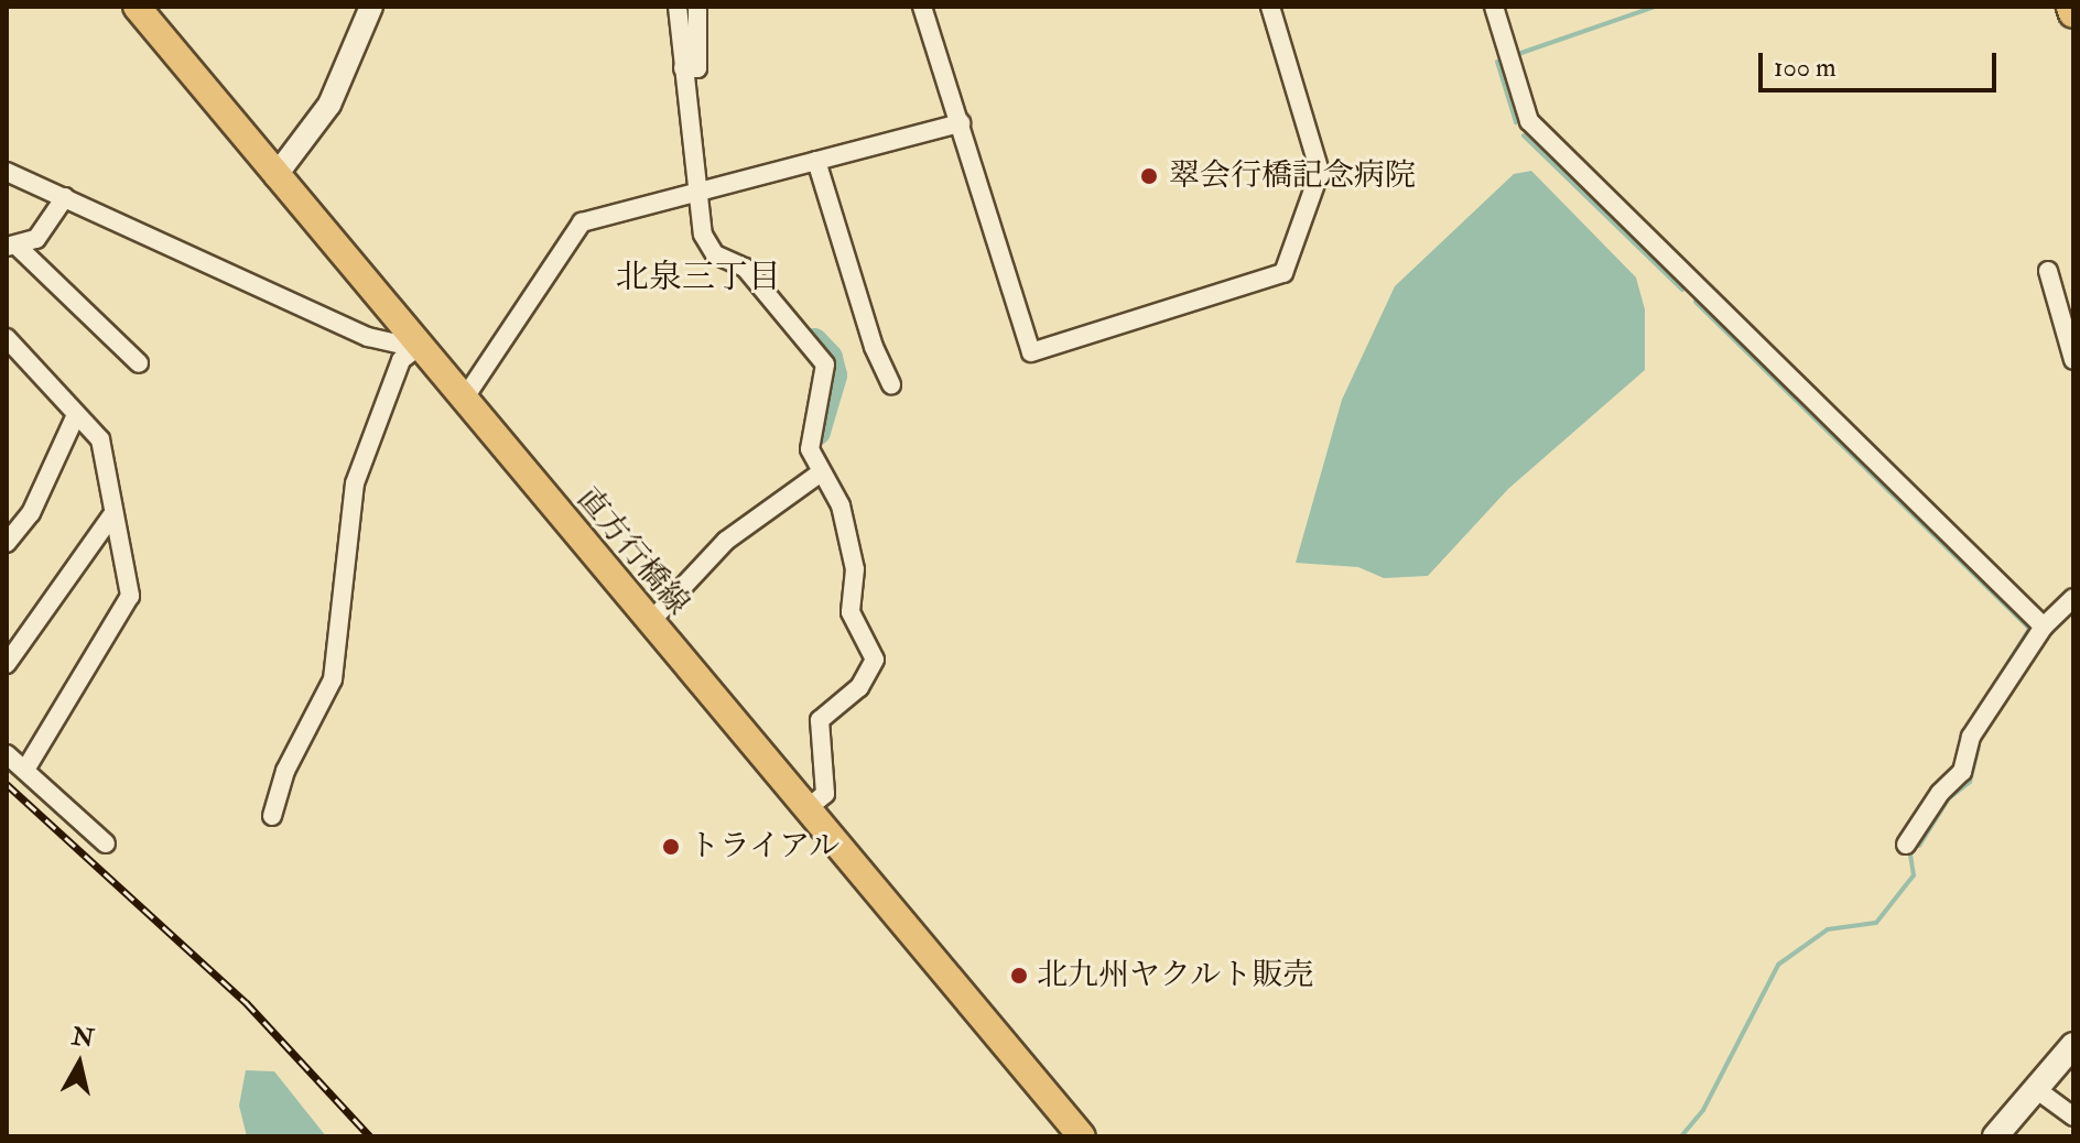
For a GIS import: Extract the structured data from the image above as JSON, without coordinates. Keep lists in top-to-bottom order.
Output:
{
  "streets": {
    "main road": ["直方行橋線"]
  },
  "districts": ["北泉三丁目"],
  "places": ["翠会行橋記念病院", "トライアル", "北九州ヤクルト販売"],
  "scale_bar": "100 m",
  "north": "top"
}
